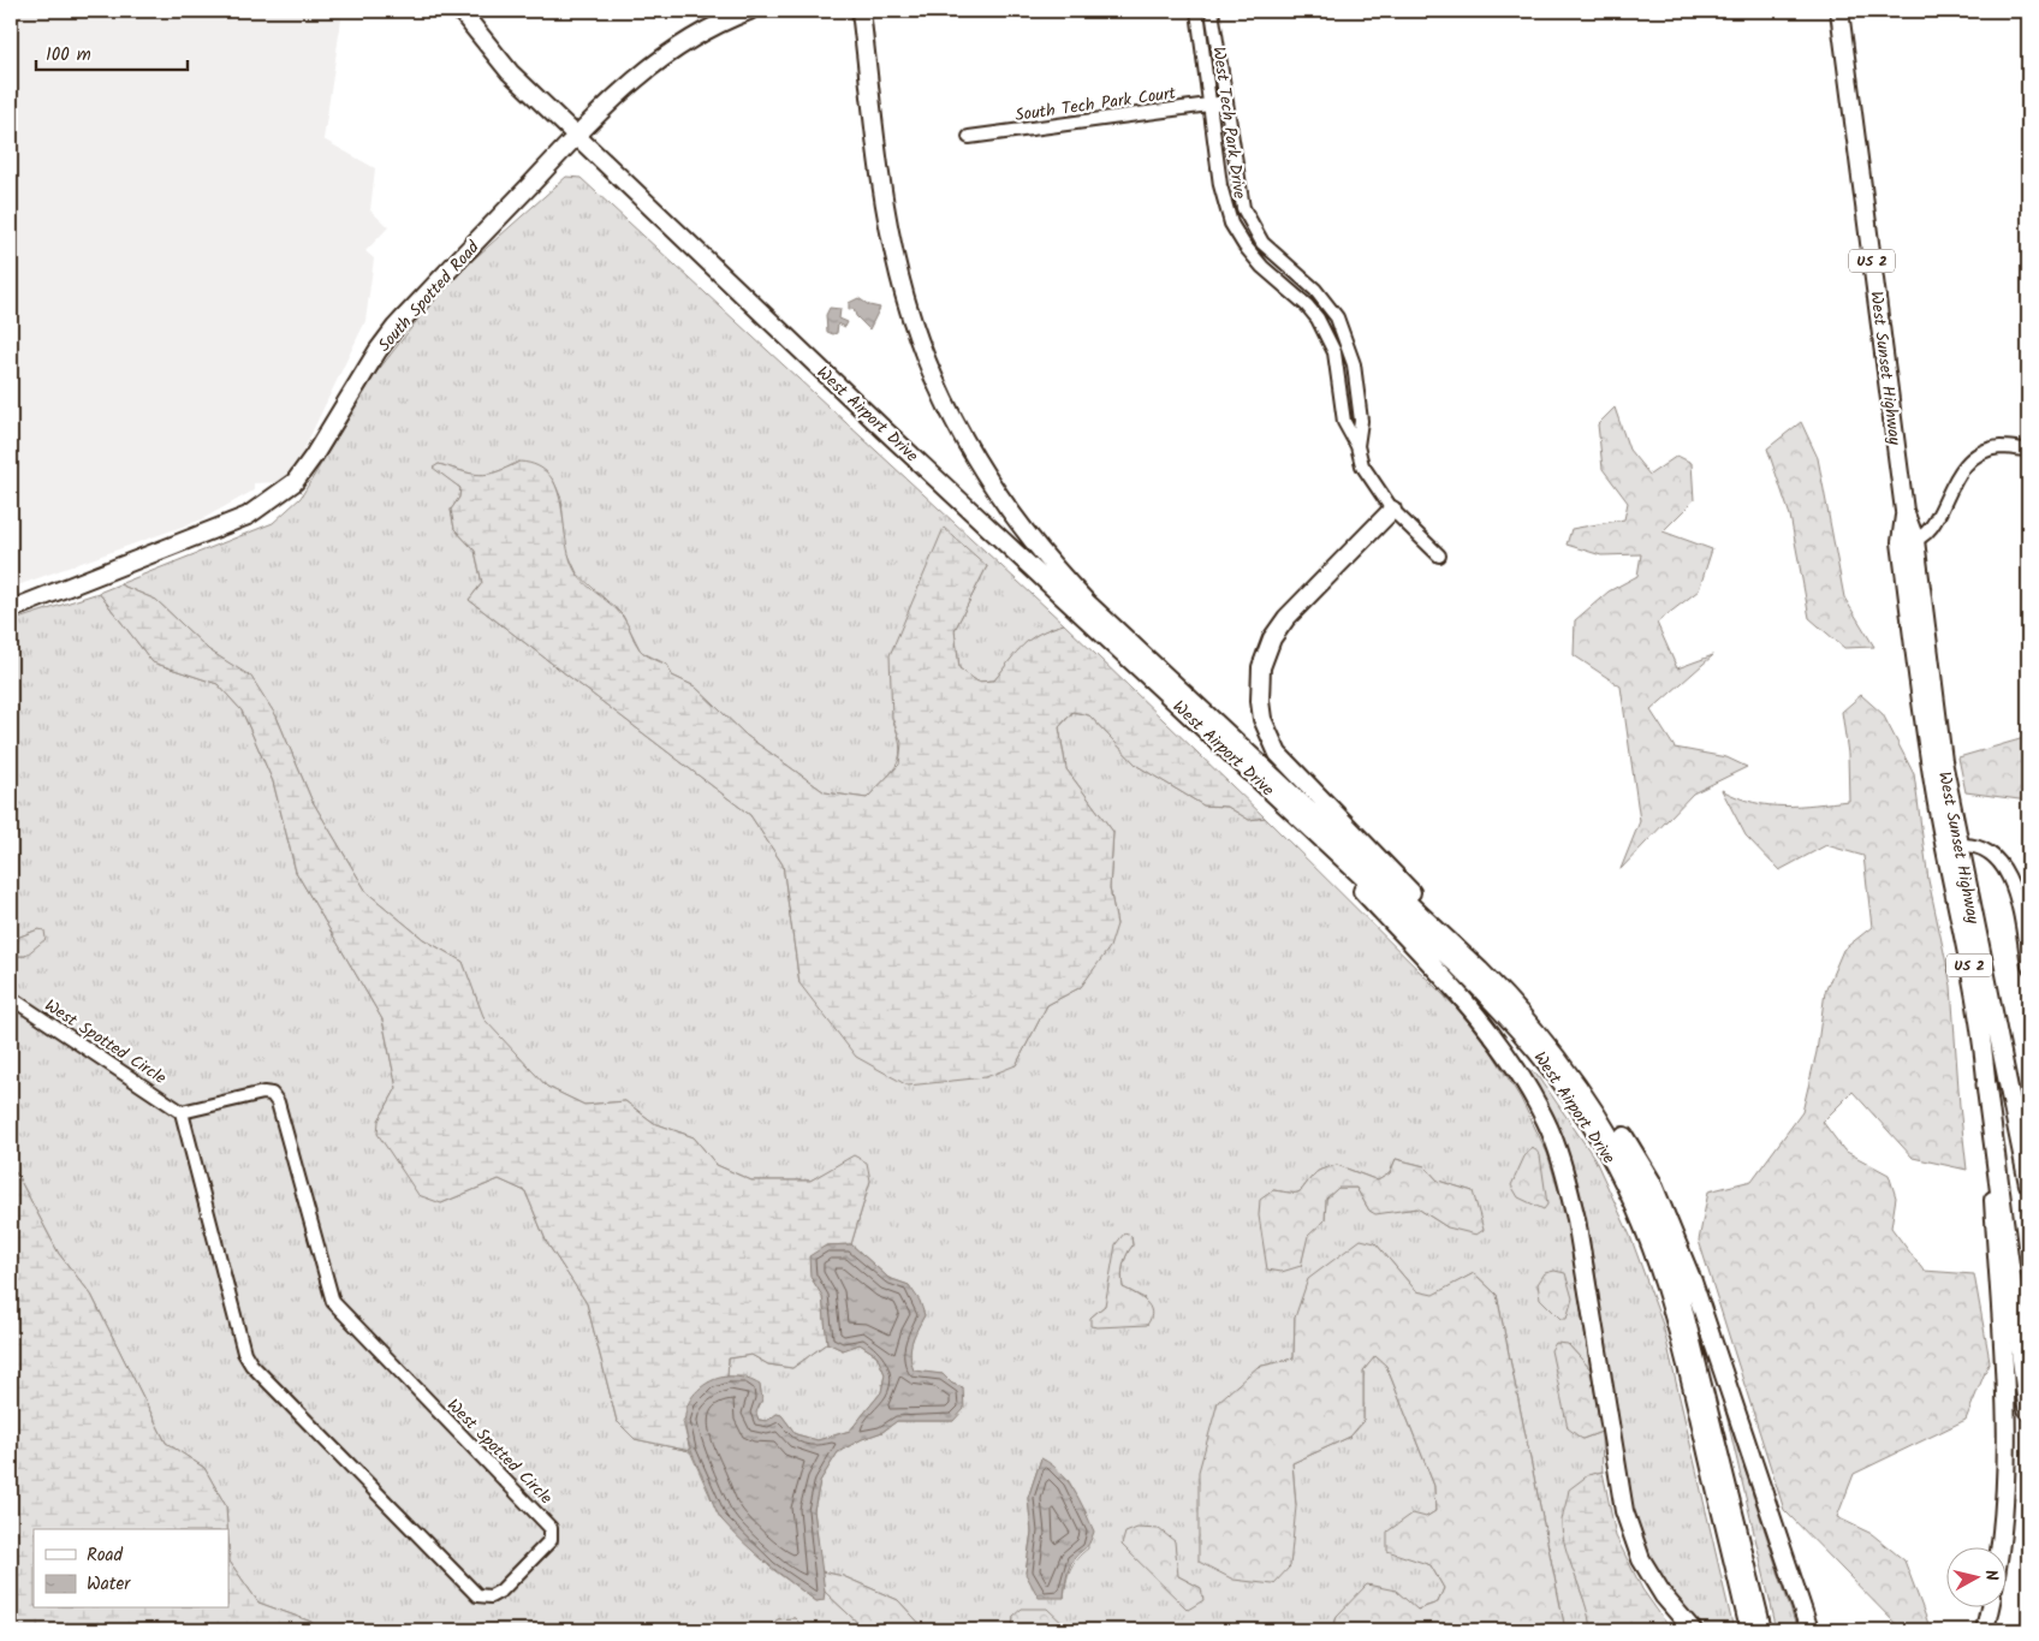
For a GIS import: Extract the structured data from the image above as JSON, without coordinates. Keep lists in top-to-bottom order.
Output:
{
  "streets": {
    "highway": ["US 2"],
    "main road": ["South Spotted Road", "West Sunset Highway", "West Airport Drive"],
    "street": ["South Tech Park Court", "West Tech Park Drive", "West Spotted Circle"]
  },
  "crossings": [
    ["South Tech Park Court", "West Tech Park Drive"],
    ["US 2", "West Sunset Highway"],
    ["South Spotted Road", "West Airport Drive"]
  ],
  "legend": ["Road", "Water"],
  "scale_bar": "100 m",
  "north": "right"
}
